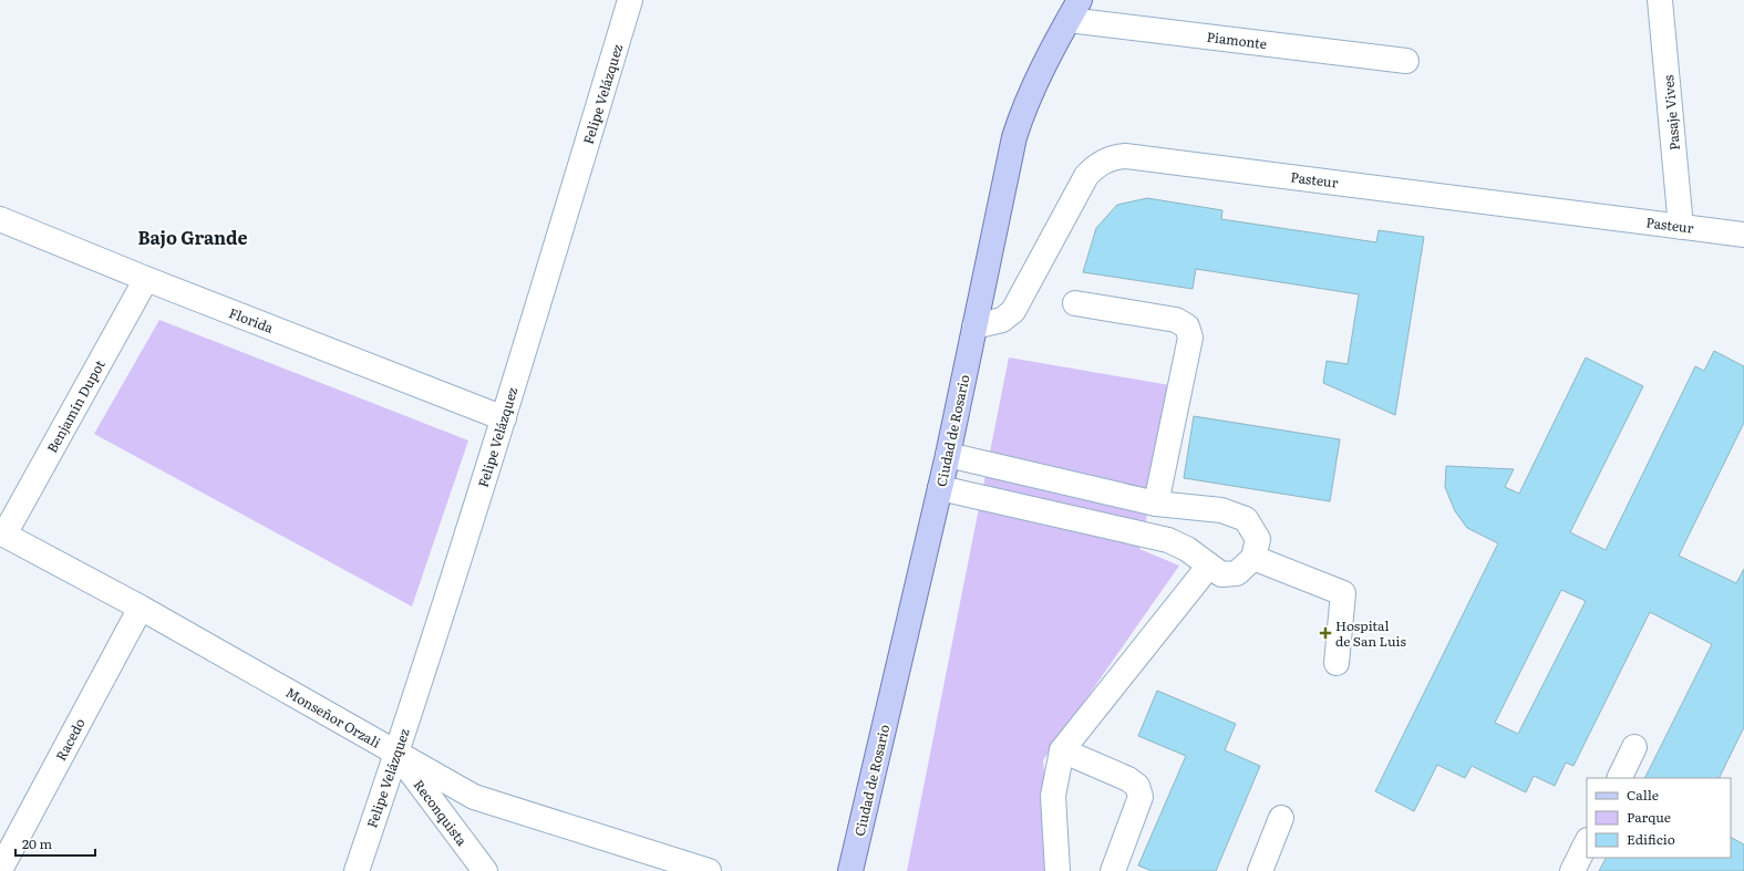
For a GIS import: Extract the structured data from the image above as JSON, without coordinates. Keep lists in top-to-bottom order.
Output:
{
  "streets": {
    "main road": ["Ciudad de Rosario"],
    "street": [
      "Piamonte",
      "Felipe Velázquez",
      "Pasaje Vives",
      "Pasteur",
      "Florida",
      "Benjamín Dupot",
      "Monseñor Orzali",
      "Racedo",
      "Reconquista"
    ]
  },
  "crossings": [
    ["Piamonte", "Ciudad de Rosario"],
    ["Felipe Velázquez", "Florida"],
    ["Felipe Velázquez", "Monseñor Orzali"],
    ["Felipe Velázquez", "Reconquista"],
    ["Pasaje Vives", "Pasteur"],
    ["Pasteur", "Ciudad de Rosario"],
    ["Florida", "Benjamín Dupot"],
    ["Benjamín Dupot", "Monseñor Orzali"],
    ["Monseñor Orzali", "Racedo"],
    ["Monseñor Orzali", "Reconquista"]
  ],
  "districts": ["Bajo Grande"],
  "places": {
    "health": ["Hospital de San Luis"]
  },
  "legend": ["Calle", "Parque", "Edificio"],
  "scale_bar": "20 m"
}
